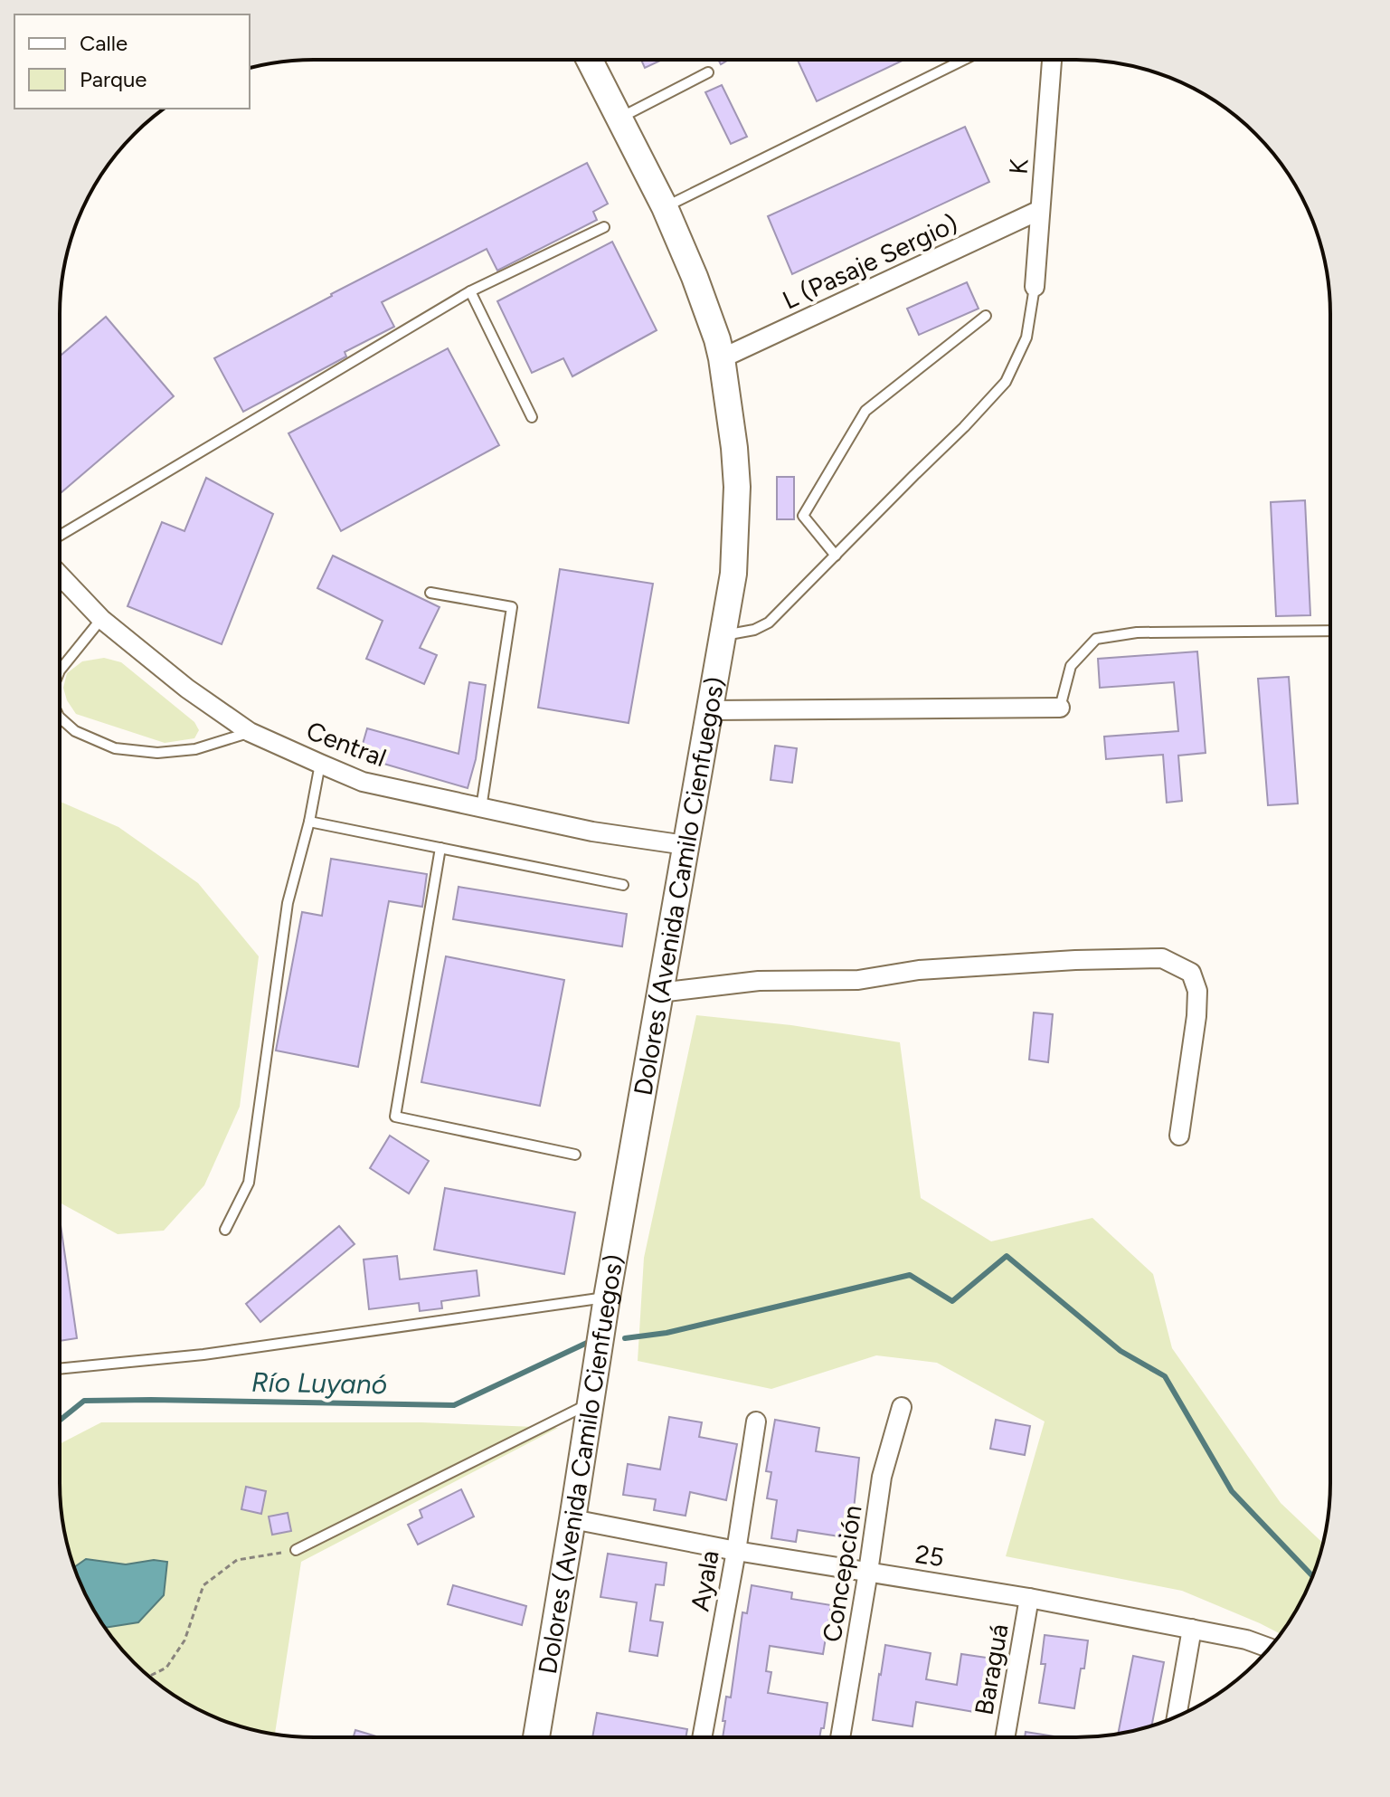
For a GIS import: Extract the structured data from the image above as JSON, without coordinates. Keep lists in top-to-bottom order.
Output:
{
  "streets": {
    "main road": ["Dolores (Avenida Camilo Cienfuegos)"],
    "street": [
      "K",
      "L (Pasaje Sergio)",
      "Central",
      "25",
      "Concepción",
      "Ayala",
      "Baraguá"
    ]
  },
  "crossings": [
    ["K", "L (Pasaje Sergio)"],
    ["L (Pasaje Sergio)", "Dolores (Avenida Camilo Cienfuegos)"],
    ["Central", "Dolores (Avenida Camilo Cienfuegos)"],
    ["Dolores (Avenida Camilo Cienfuegos)", "25"],
    ["25", "Concepción"],
    ["25", "Ayala"],
    ["25", "Baraguá"]
  ],
  "water": ["Río Luyanó"],
  "legend": ["Calle", "Parque"]
}
